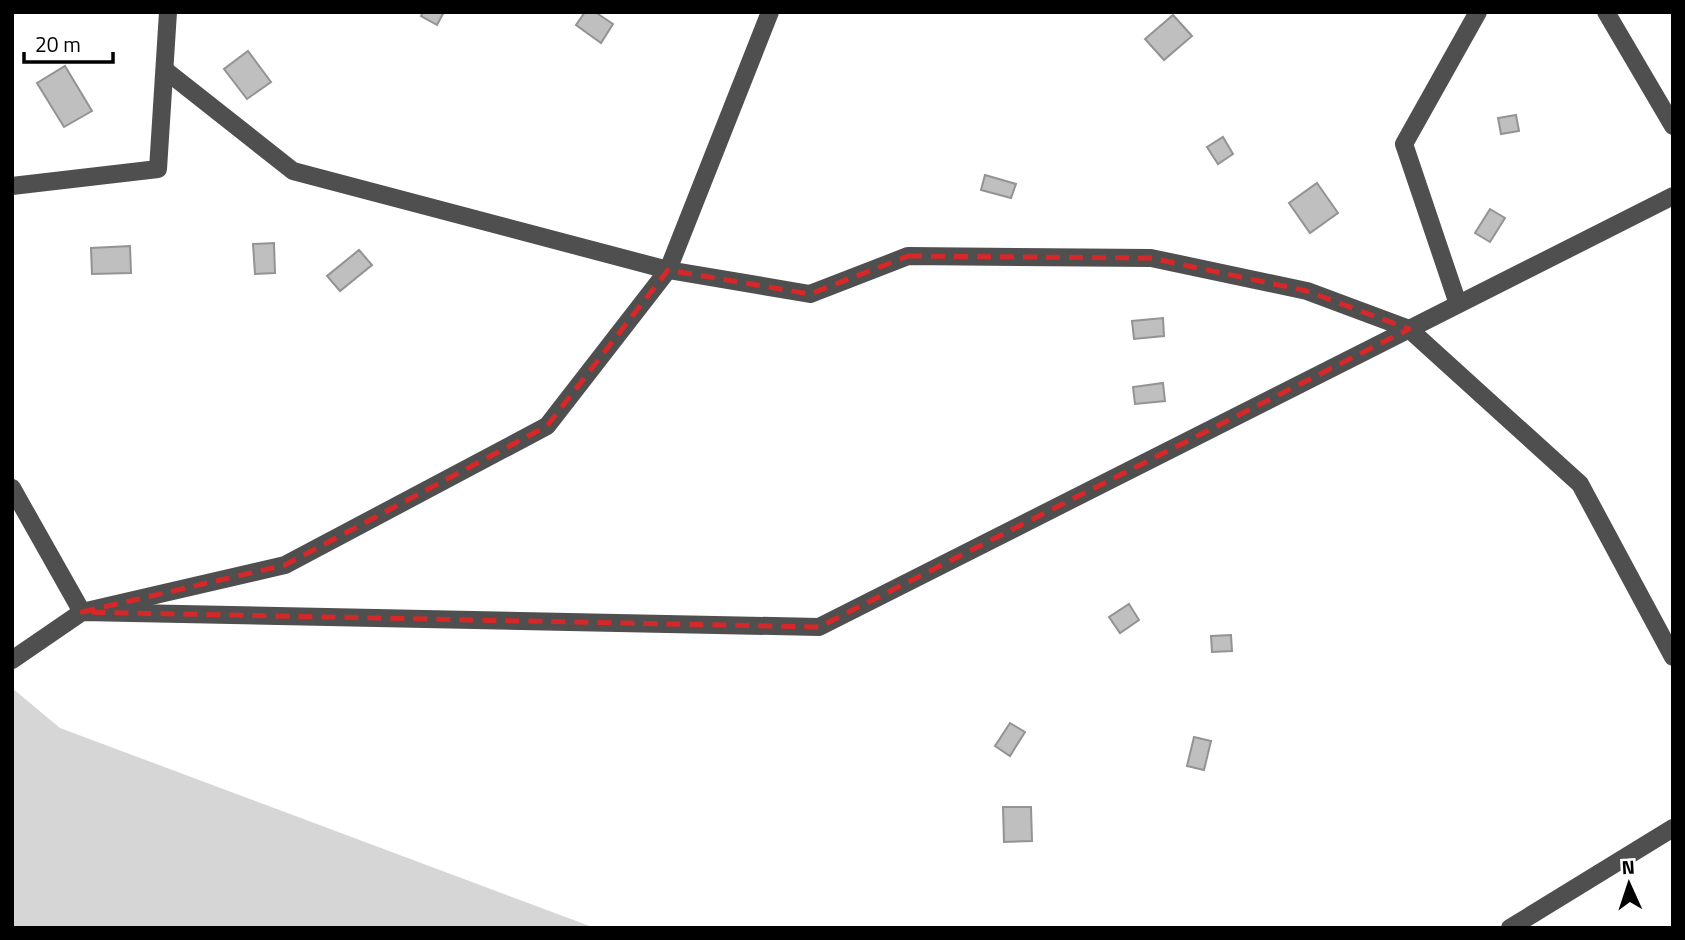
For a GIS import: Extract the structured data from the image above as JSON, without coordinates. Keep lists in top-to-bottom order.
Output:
{
  "scale_bar": "20 m",
  "north": "top"
}
